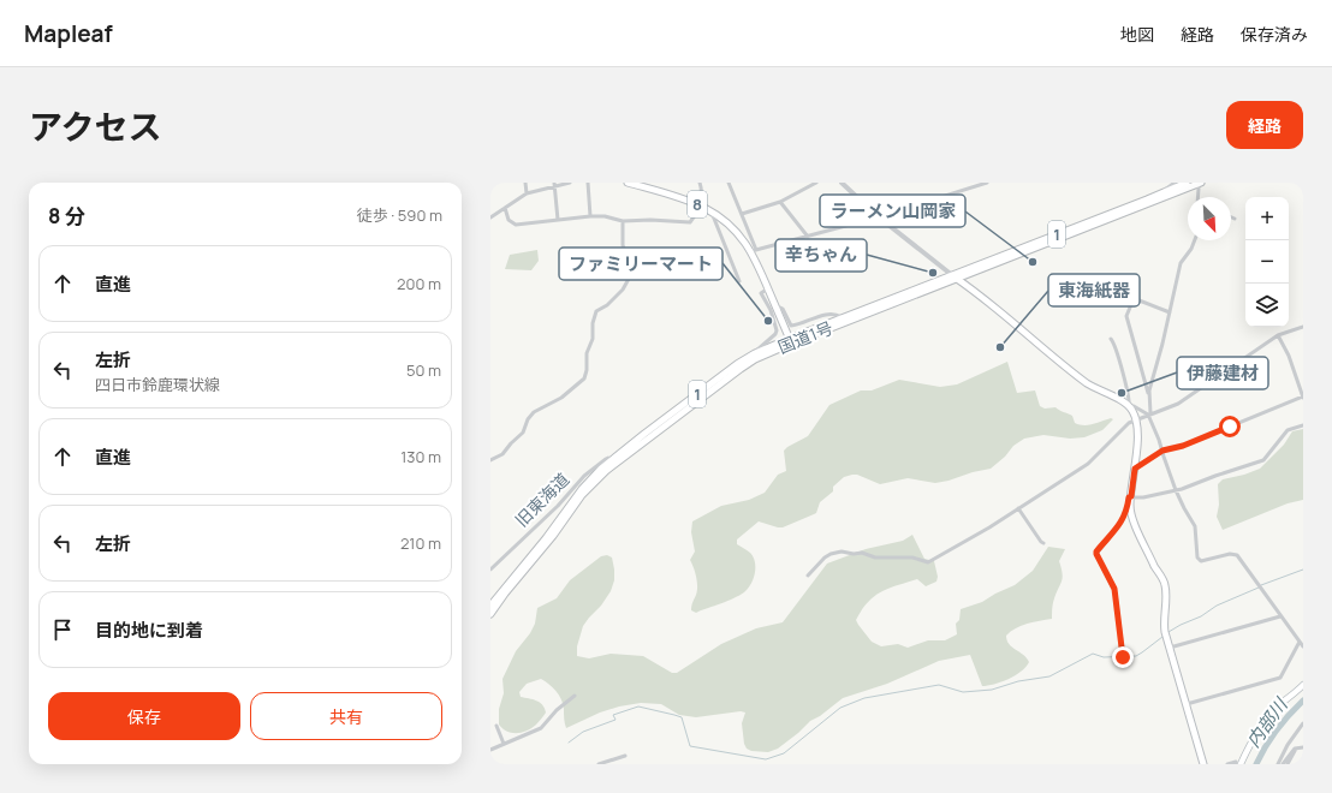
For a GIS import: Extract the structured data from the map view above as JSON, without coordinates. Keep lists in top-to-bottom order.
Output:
{
  "streets": {
    "main road": ["8", "1", "国道1号"],
    "street": ["旧東海道"]
  },
  "crossings": [
    ["8", "国道1号"],
    ["国道1号", "旧東海道"]
  ],
  "water": ["内部川"],
  "places": [
    "ラーメン山岡家",
    "辛ちゃん",
    "ファミリーマート",
    "東海紙器",
    "伊藤建材"
  ],
  "north": "bottom right",
  "page": {
    "header": "Mapleaf",
    "nav": ["地図", "経路", "保存済み"],
    "title": "アクセス",
    "buttons": [
      "経路",
      ["保存", "共有"]
    ],
    "heading": ["8 分", "徒歩 · 590 m"],
    "map_buttons": ["+", "−"],
    "list": [
      ["直進", "200 m"],
      ["左折", "四日市鈴鹿環状線", "50 m"],
      ["直進", "130 m"],
      ["左折", "210 m"],
      "目的地に到着"
    ]
  }
}
